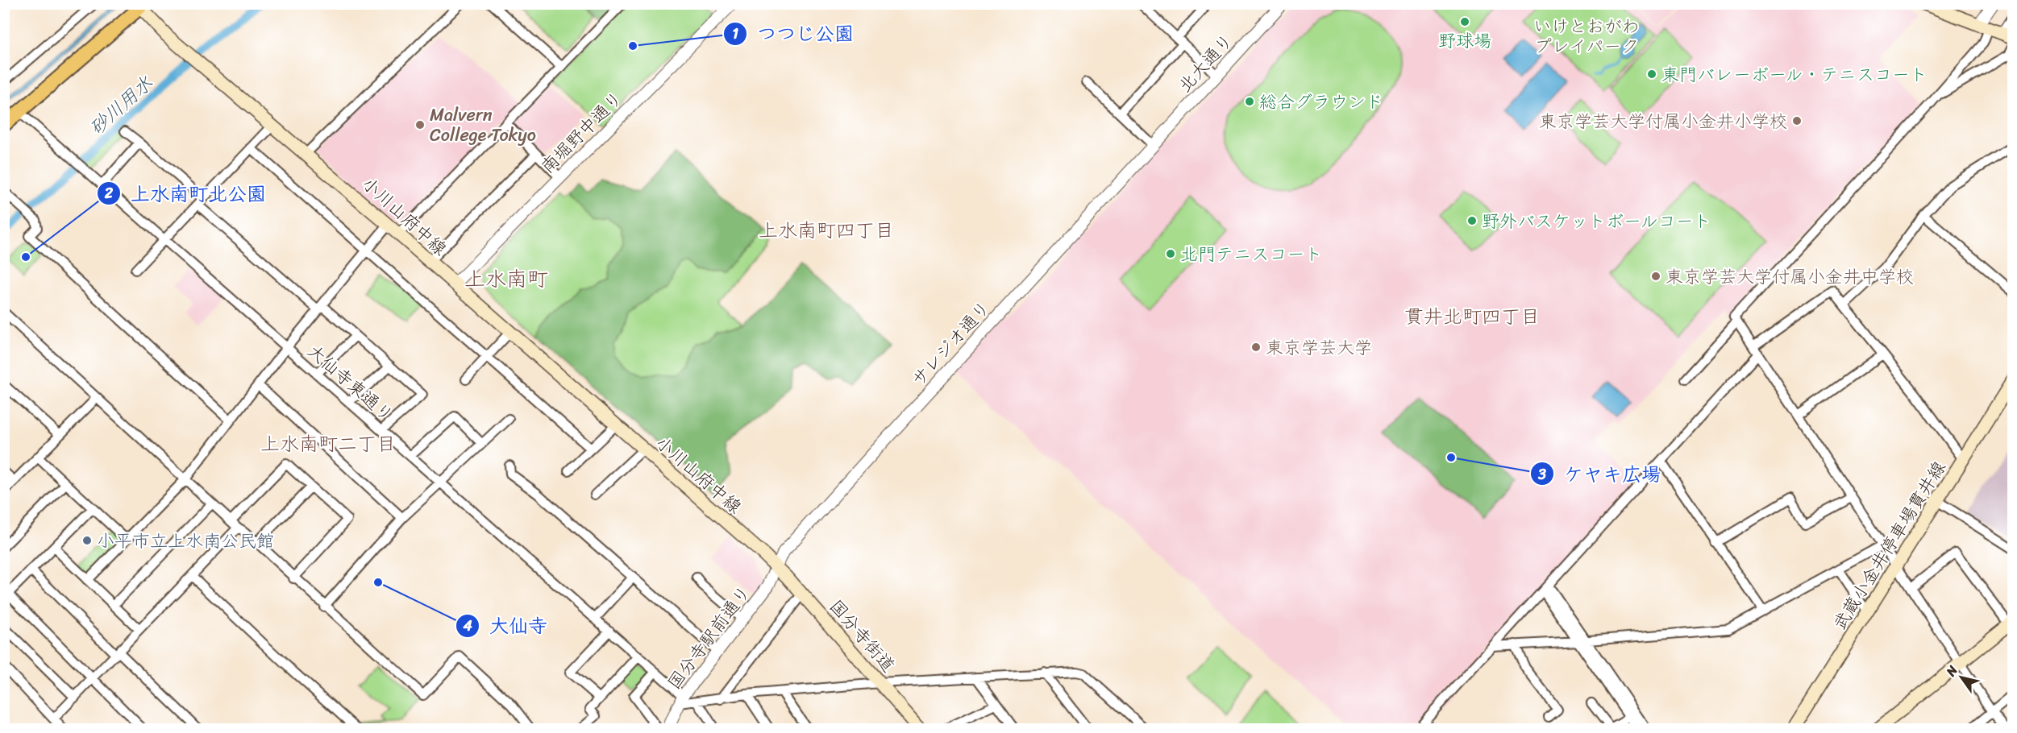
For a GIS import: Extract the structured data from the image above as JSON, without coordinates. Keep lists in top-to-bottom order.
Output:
{
  "streets": {
    "main road": ["小川山府中線", "武蔵小金井停車場貫井線", "国分寺街道"],
    "street": [
      "北大通り",
      "南堀野中通り",
      "サレジオ通り",
      "大仙寺東通り",
      "国分寺駅前通り"
    ]
  },
  "crossings": [
    ["北大通り", "サレジオ通り"],
    ["南堀野中通り", "小川山府中線"],
    ["小川山府中線", "サレジオ通り"],
    ["小川山府中線", "国分寺街道"],
    ["小川山府中線", "国分寺駅前通り"],
    ["サレジオ通り", "国分寺街道"],
    ["サレジオ通り", "国分寺駅前通り"],
    ["大仙寺東通り", "国分寺駅前通り"],
    ["国分寺街道", "国分寺駅前通り"]
  ],
  "districts": [
    "上水南町四丁目",
    "上水南町",
    "貫井北町四丁目",
    "上水南町二丁目"
  ],
  "water": ["砂川用水"],
  "parks": ["いけとおがわ プレイパーク"],
  "places": [
    "野球場",
    "つつじ公園",
    "東門バレーボール・テニスコート",
    "総合グラウンド",
    "東京学芸大学付属小金井小学校",
    "Malvern College Tokyo",
    "野外バスケットボールコート",
    "北門テニスコート",
    "上水南町北公園",
    "東京学芸大学付属小金井中学校",
    "東京学芸大学",
    "ケヤキ広場",
    "小平市立上水南公民館",
    "大仙寺"
  ],
  "north": "top left"
}
